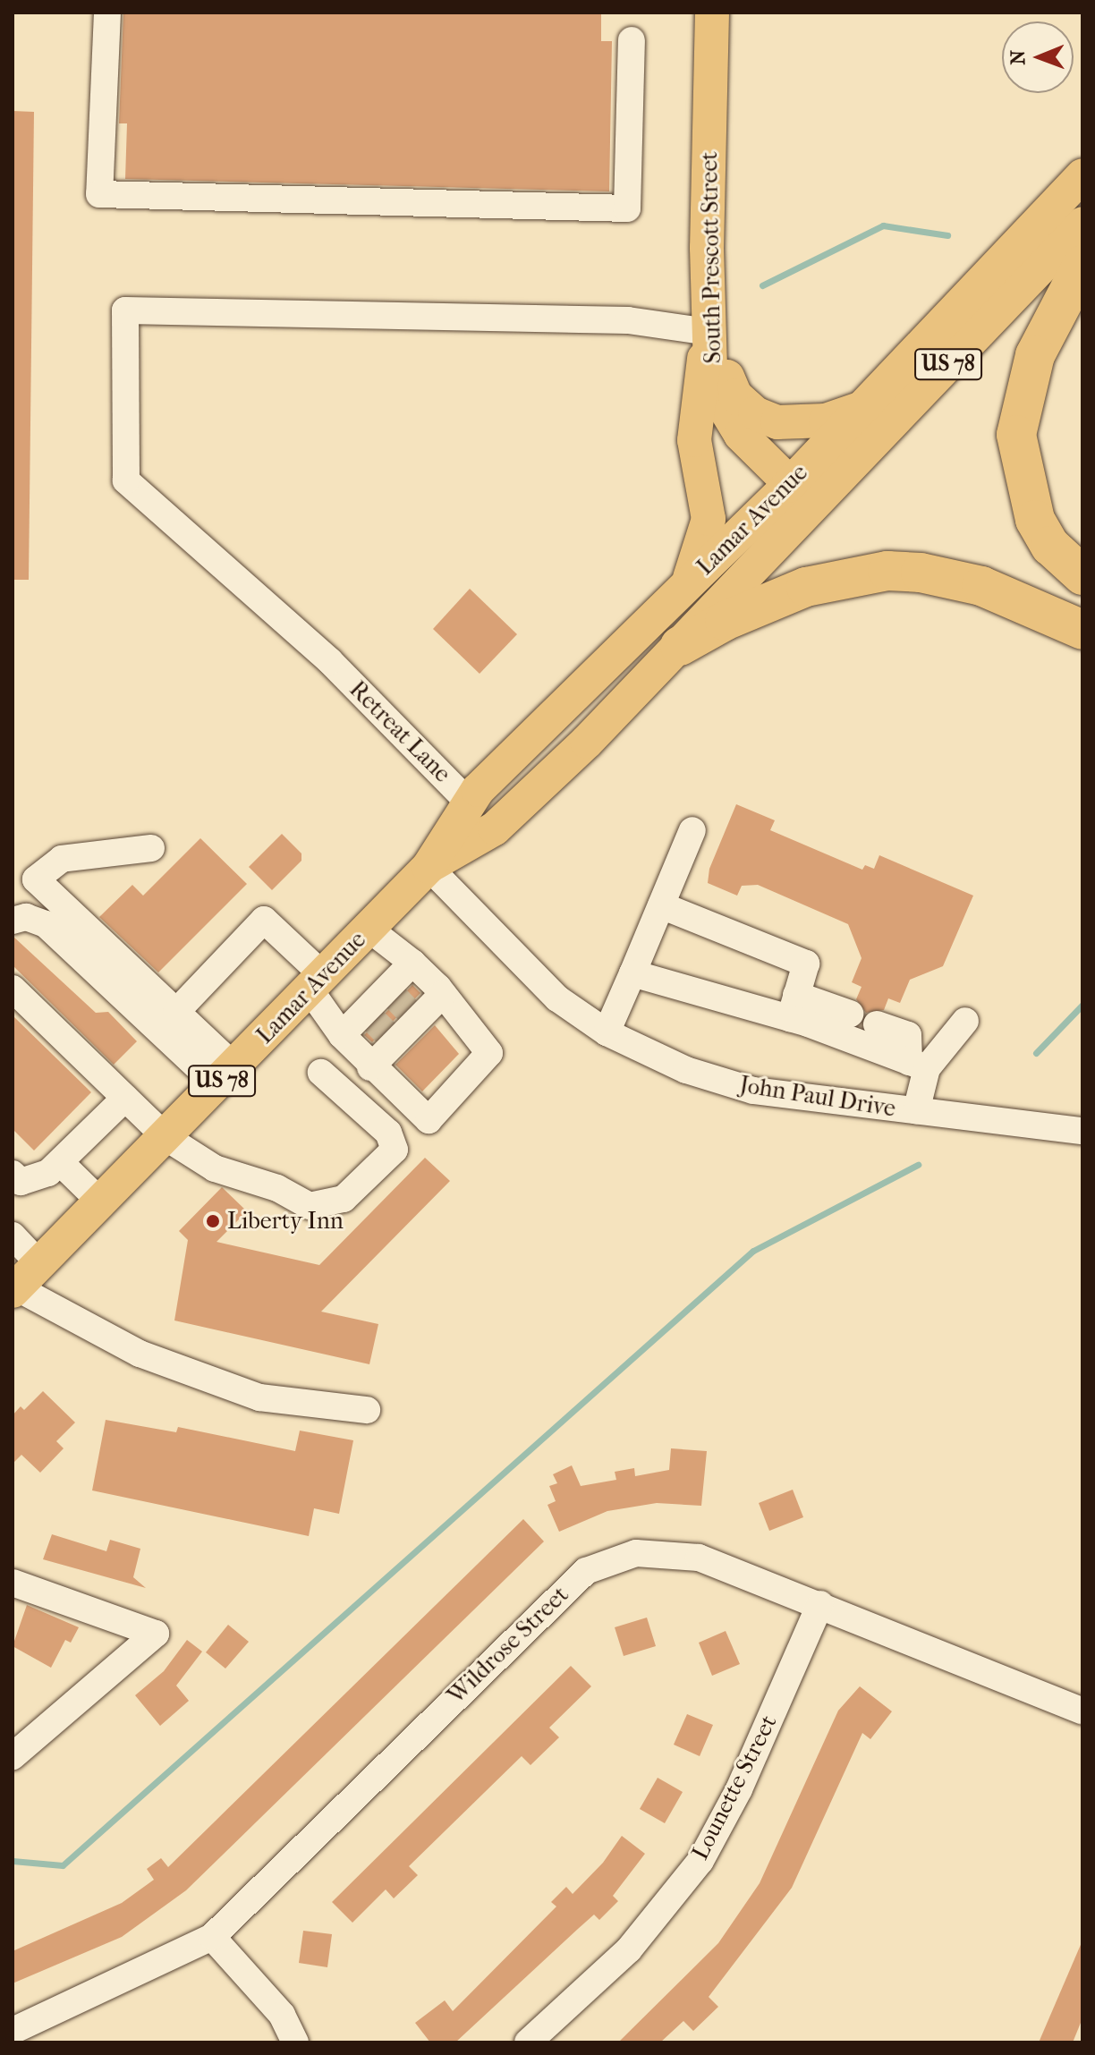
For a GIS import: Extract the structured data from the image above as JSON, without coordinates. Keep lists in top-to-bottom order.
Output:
{
  "streets": {
    "main road": ["South Prescott Street", "US 78", "Lamar Avenue"],
    "street": [
      "Retreat Lane",
      "John Paul Drive",
      "Wildrose Street",
      "Lounette Street"
    ]
  },
  "crossings": [
    ["South Prescott Street", "Lamar Avenue"],
    ["South Prescott Street", "Retreat Lane"],
    ["Lamar Avenue", "Retreat Lane"],
    ["Lamar Avenue", "John Paul Drive"],
    ["Wildrose Street", "Lounette Street"]
  ],
  "places": ["Liberty Inn"],
  "north": "left"
}
